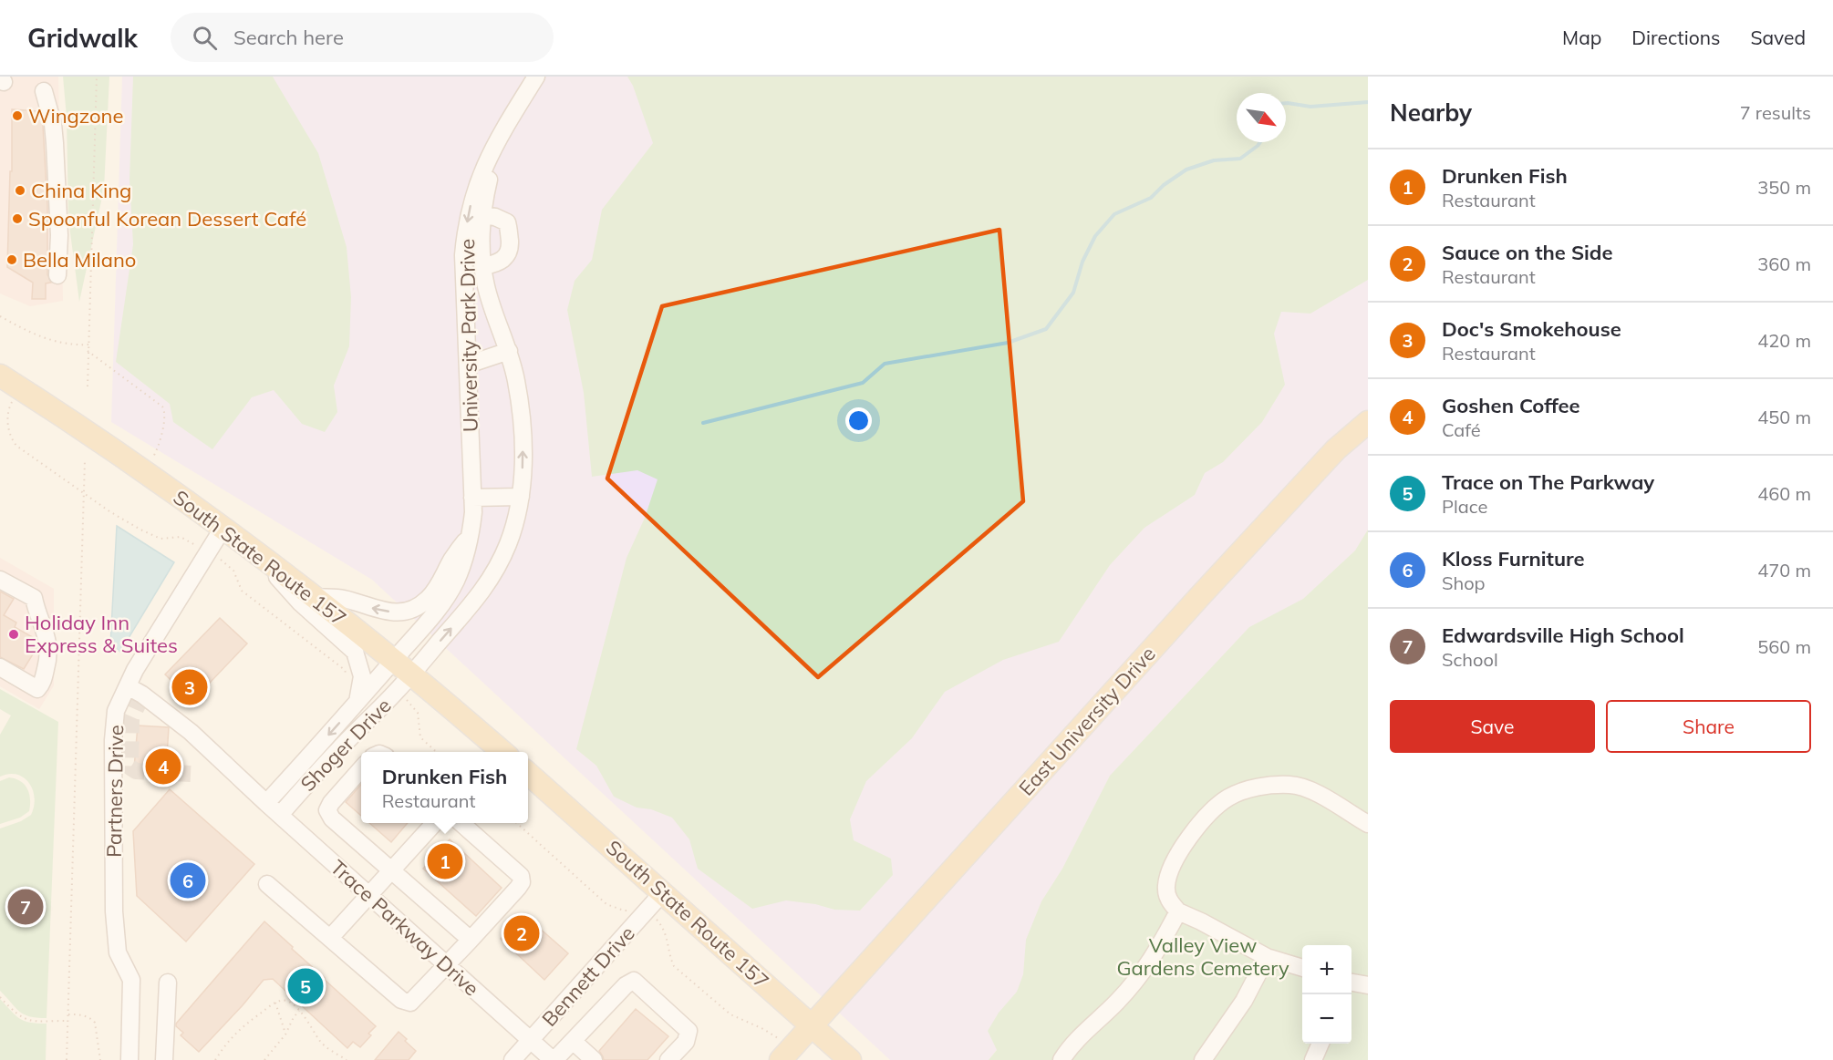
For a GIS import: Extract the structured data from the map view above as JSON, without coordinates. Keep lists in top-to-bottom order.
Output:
{
  "streets": {
    "main road": ["South State Route 157", "East University Drive"],
    "street": [
      "University Park Drive",
      "Shoger Drive",
      "Partners Drive",
      "Trace Parkway Drive",
      "Bennett Drive"
    ]
  },
  "crossings": [
    ["University Park Drive", "South State Route 157"],
    ["University Park Drive", "Shoger Drive"],
    ["South State Route 157", "East University Drive"],
    ["South State Route 157", "Shoger Drive"],
    ["South State Route 157", "Partners Drive"],
    ["South State Route 157", "Bennett Drive"],
    ["Shoger Drive", "Trace Parkway Drive"],
    ["Partners Drive", "Trace Parkway Drive"],
    ["Trace Parkway Drive", "Bennett Drive"]
  ],
  "parks": ["Valley View Gardens Cemetery"],
  "places": [
    "Wingzone",
    "China King",
    "Spoonful Korean Dessert Café",
    "Bella Milano",
    "Holiday Inn Express & Suites"
  ],
  "north": "bottom right",
  "page": {
    "header": "Gridwalk",
    "search": "Search here",
    "nav": ["Map", "Directions", "Saved"],
    "heading": ["Nearby", "7 results"],
    "list": [
      {
        "mark": "1",
        "name": "Drunken Fish",
        "note": "Restaurant",
        "value": "350 m"
      },
      {
        "mark": "2",
        "name": "Sauce on the Side",
        "note": "Restaurant",
        "value": "360 m"
      },
      {
        "mark": "3",
        "name": "Doc's Smokehouse",
        "note": "Restaurant",
        "value": "420 m"
      },
      {
        "mark": "4",
        "name": "Goshen Coffee",
        "note": "Café",
        "value": "450 m"
      },
      {
        "mark": "5",
        "name": "Trace on The Parkway",
        "note": "Place",
        "value": "460 m"
      },
      {
        "mark": "6",
        "name": "Kloss Furniture",
        "note": "Shop",
        "value": "470 m"
      },
      {
        "mark": "7",
        "name": "Edwardsville High School",
        "note": "School",
        "value": "560 m"
      }
    ],
    "pins": [
      "3",
      "4",
      "1",
      "6",
      "7",
      "2",
      "5"
    ],
    "buttons": ["Save", "Share"],
    "popup": ["Drunken Fish", "Restaurant"],
    "map_buttons": ["+", "−"]
  }
}
